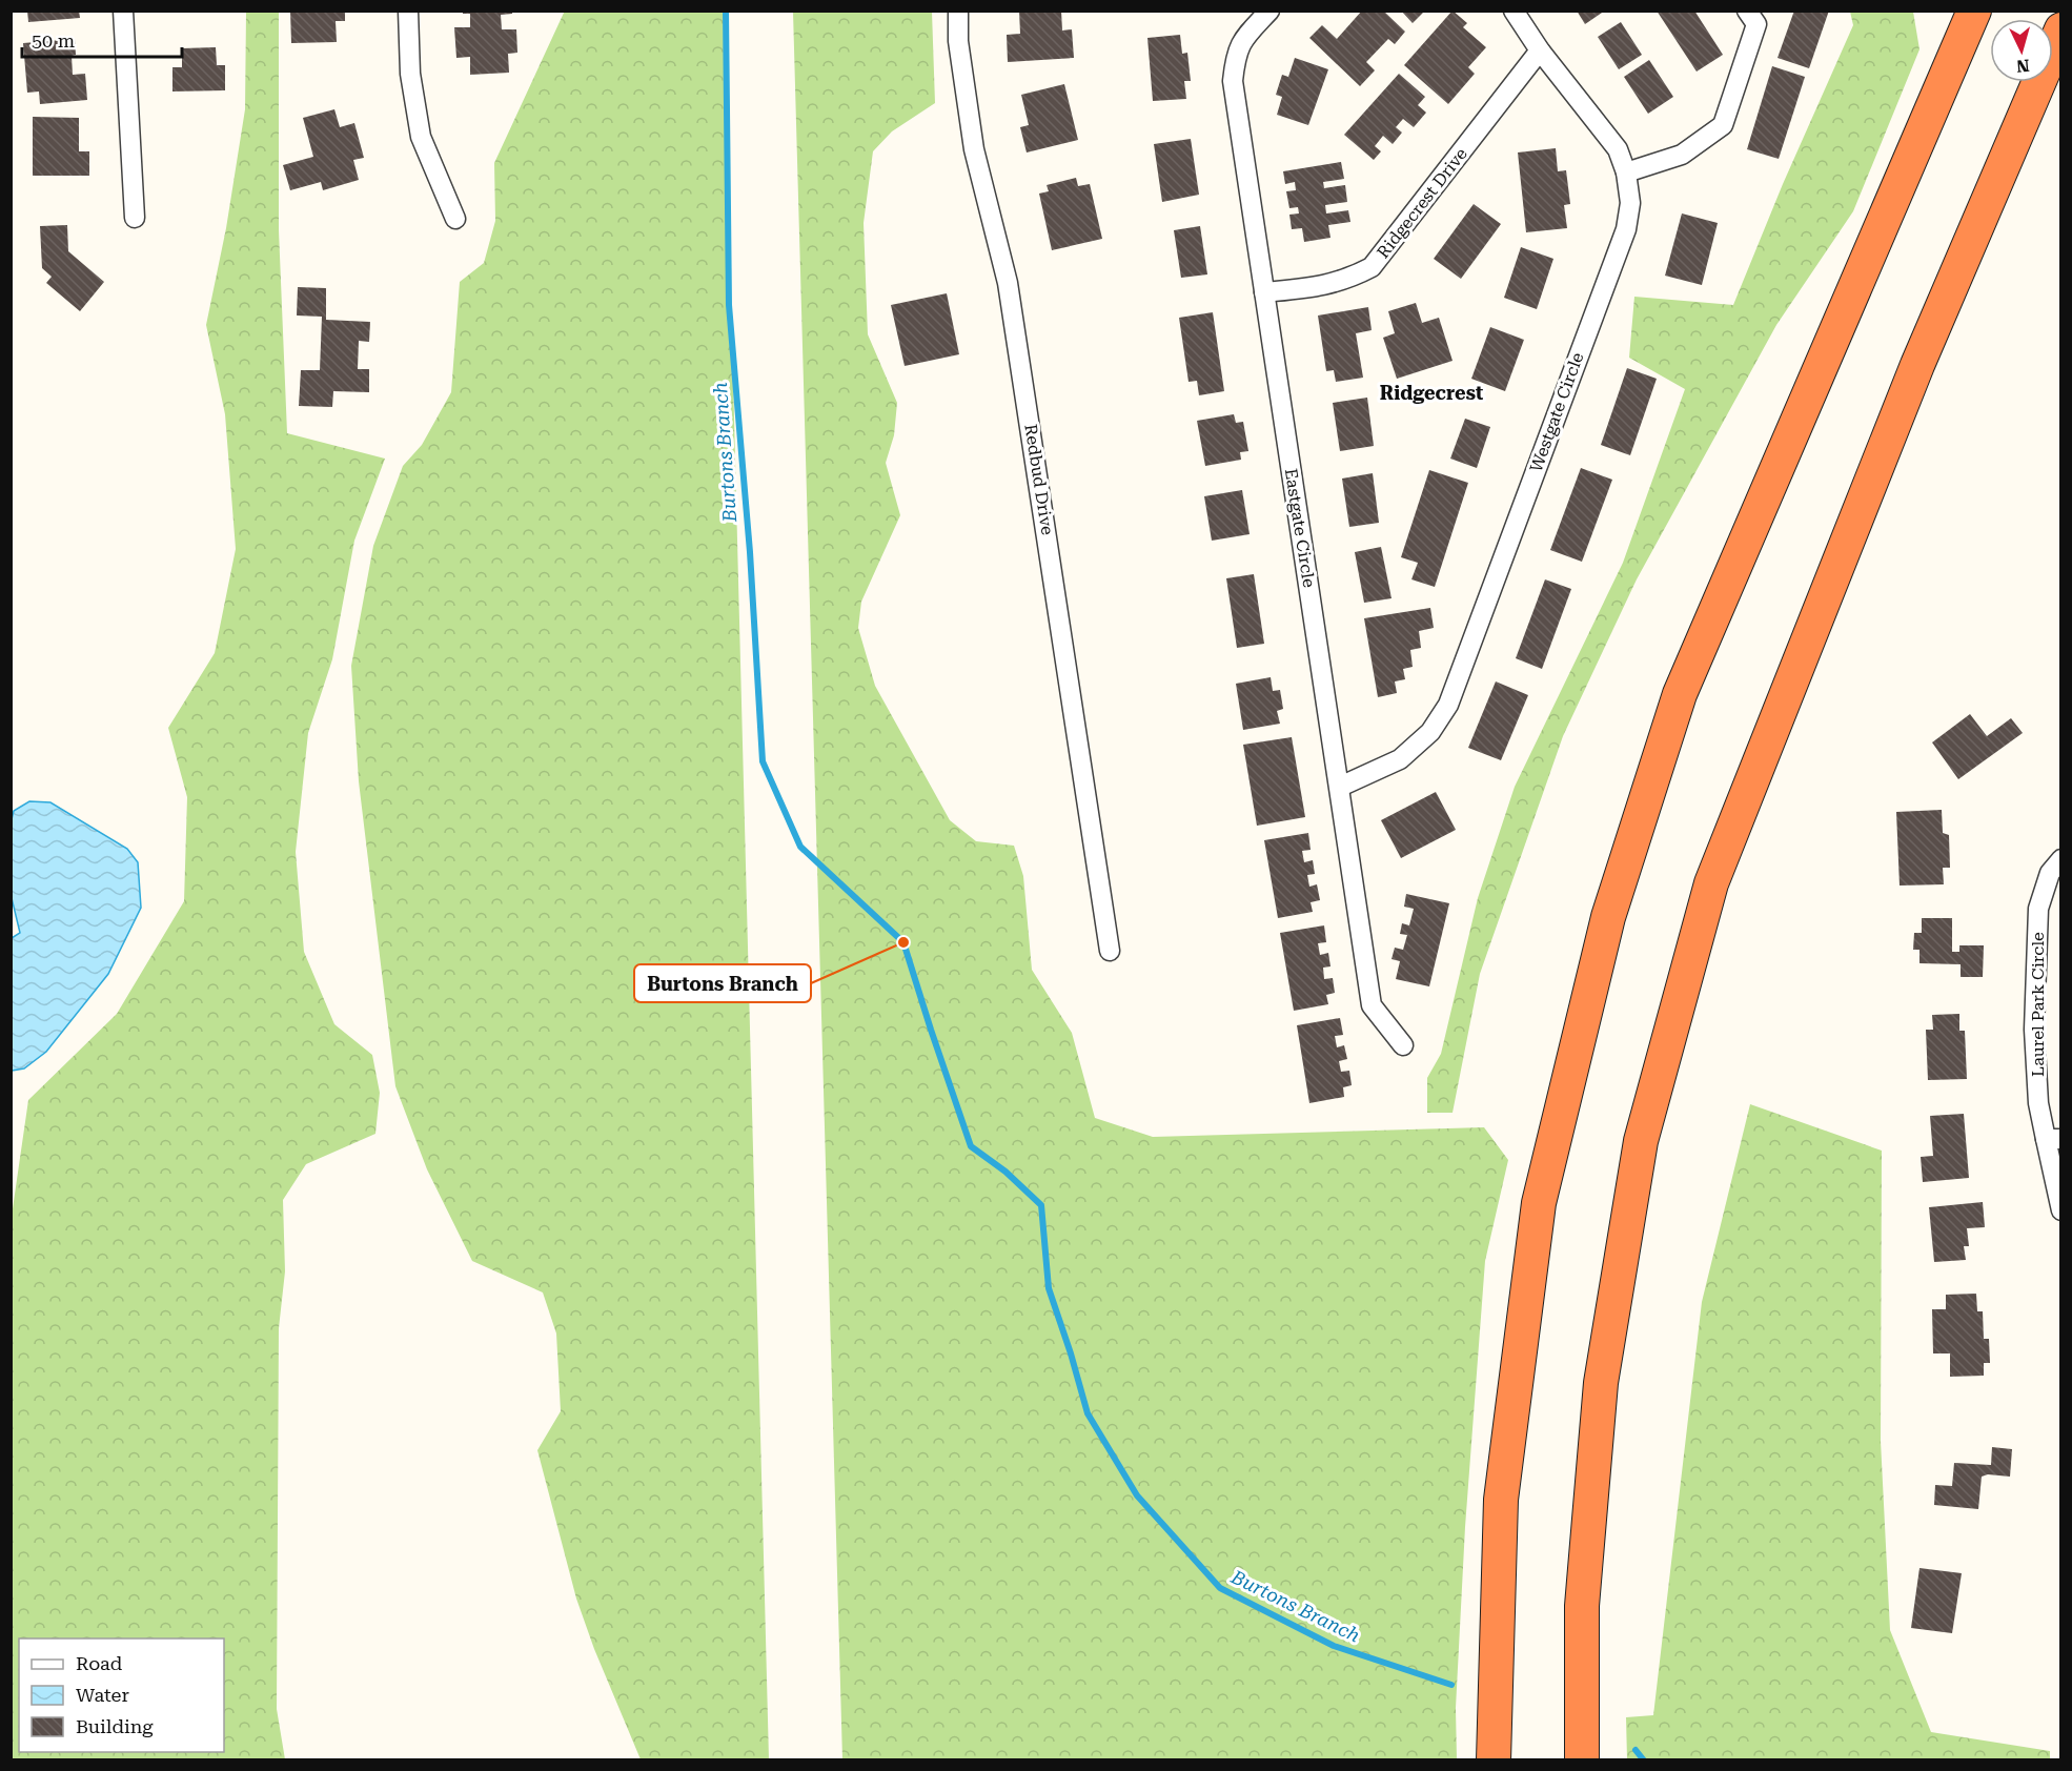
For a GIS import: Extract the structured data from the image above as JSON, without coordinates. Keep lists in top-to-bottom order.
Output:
{
  "streets": {
    "street": [
      "Ridgecrest Drive",
      "Westgate Circle",
      "Redbud Drive",
      "Eastgate Circle",
      "Laurel Park Circle"
    ]
  },
  "crossings": [
    ["Ridgecrest Drive", "Westgate Circle"],
    ["Ridgecrest Drive", "Eastgate Circle"],
    ["Westgate Circle", "Eastgate Circle"]
  ],
  "districts": ["Ridgecrest"],
  "water": ["Burtons Branch"],
  "places": ["Burtons Branch"],
  "legend": ["Road", "Water", "Building"],
  "scale_bar": "50 m",
  "north": "bottom"
}
